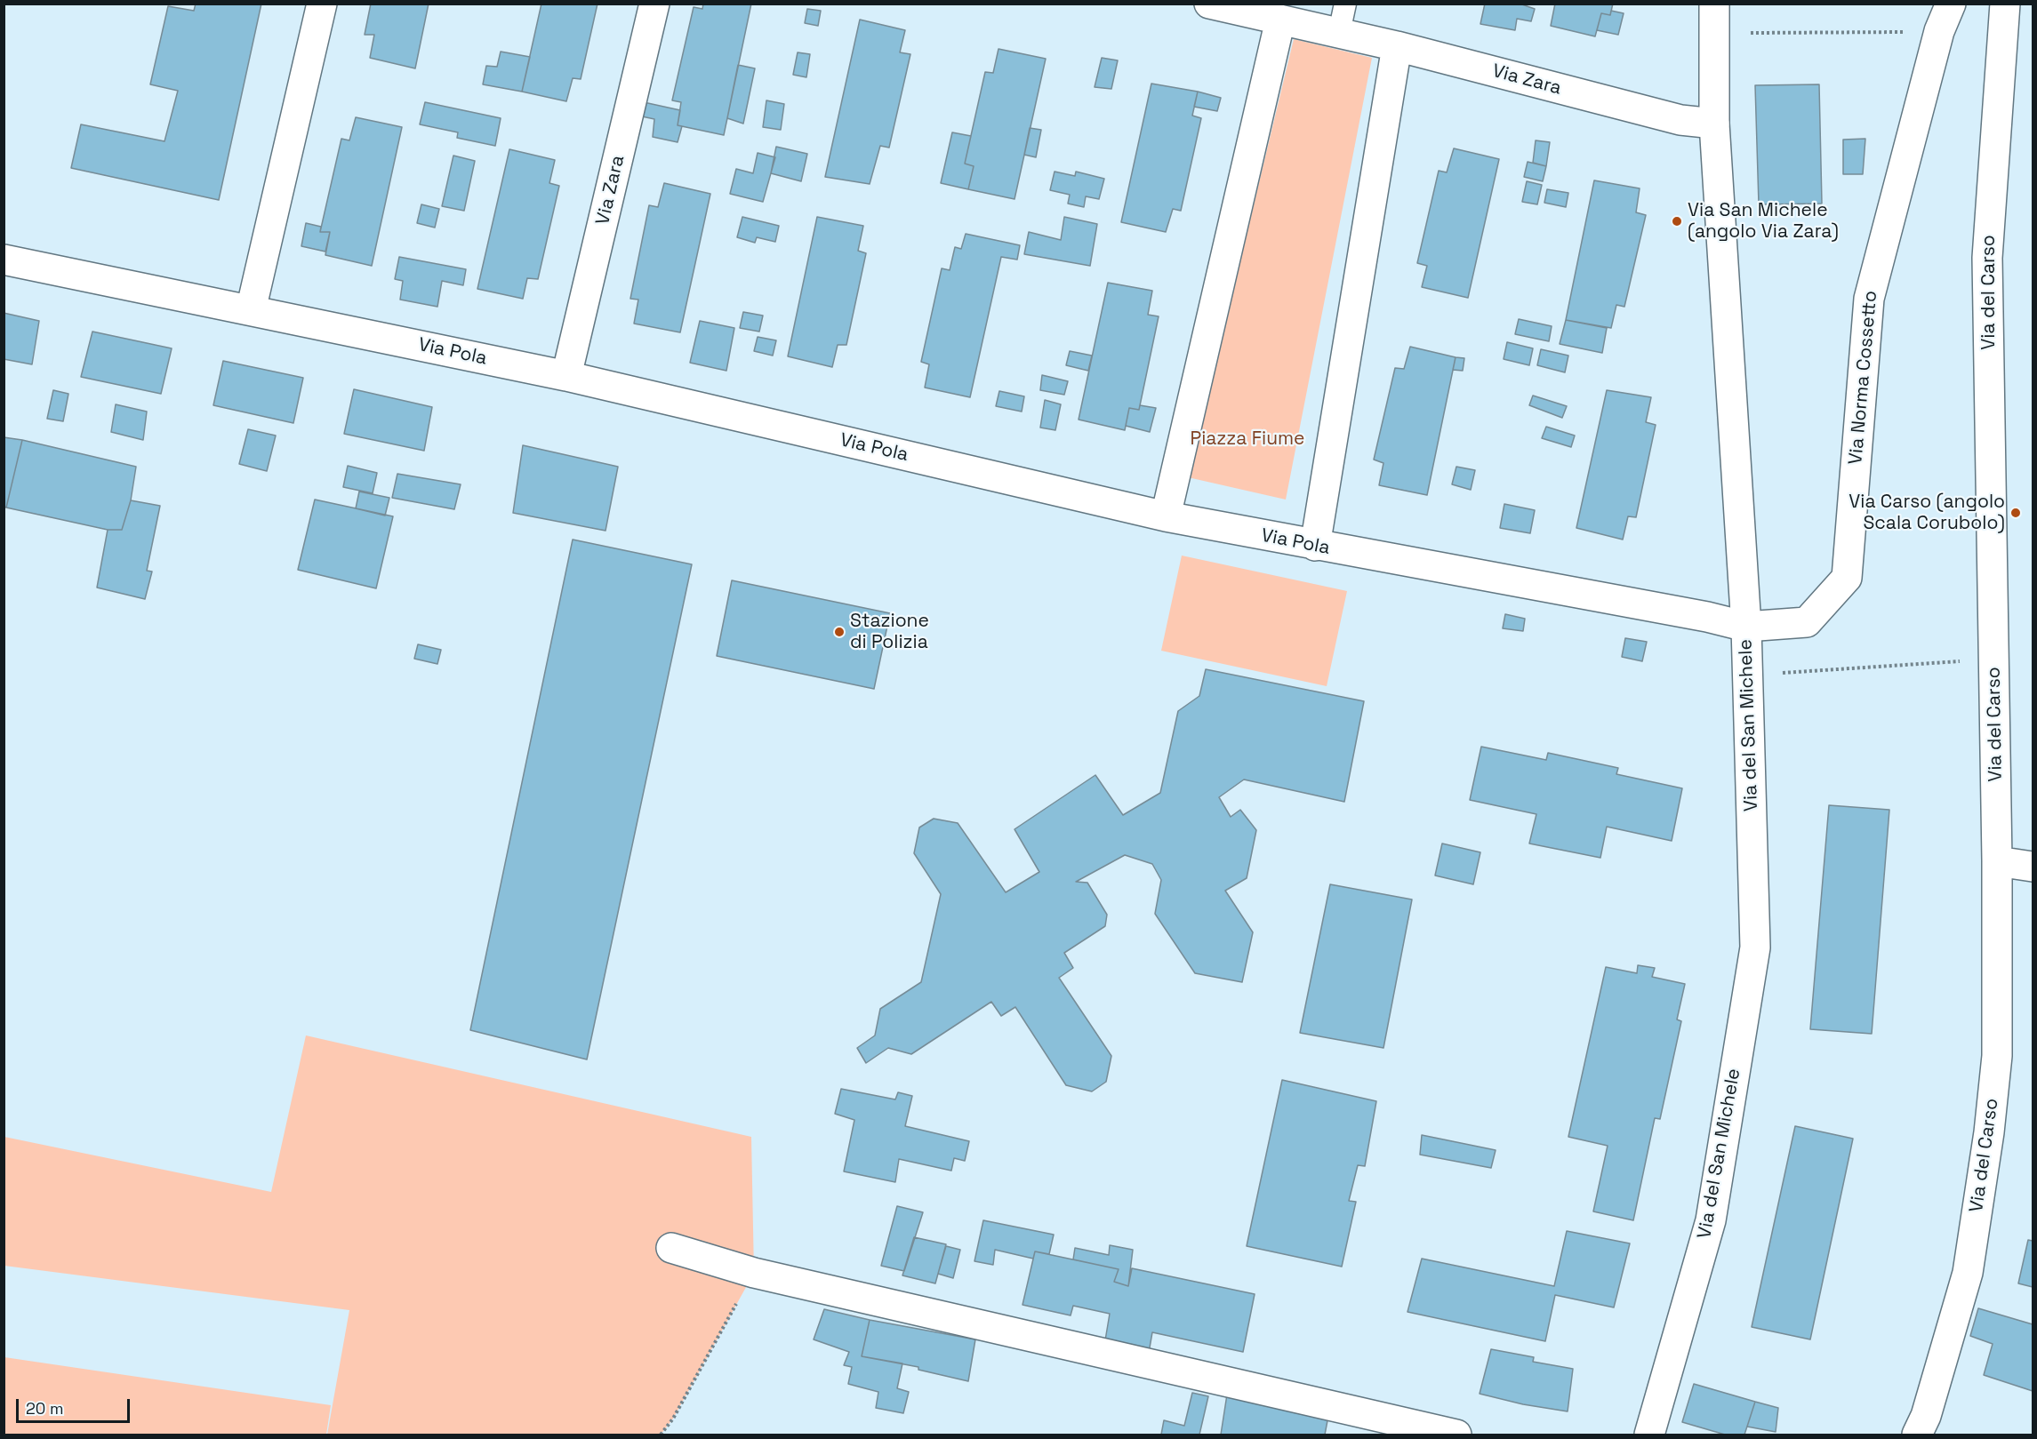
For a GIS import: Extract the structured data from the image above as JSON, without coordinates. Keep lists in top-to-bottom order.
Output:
{
  "streets": {
    "street": [
      "Via Zara",
      "Via del Carso",
      "Via Pola",
      "Via Norma Cossetto",
      "Via del San Michele"
    ]
  },
  "crossings": [
    ["Via Zara", "Via Pola"],
    ["Via Zara", "Via del San Michele"],
    ["Via Pola", "Via Norma Cossetto"],
    ["Via Pola", "Via del San Michele"],
    ["Via Norma Cossetto", "Via del San Michele"]
  ],
  "parks": ["Piazza Fiume"],
  "places": ["Via San Michele (angolo Via Zara)", "Via Carso (angolo Scala Corubolo)", "Stazione di Polizia"],
  "scale_bar": "20 m"
}
